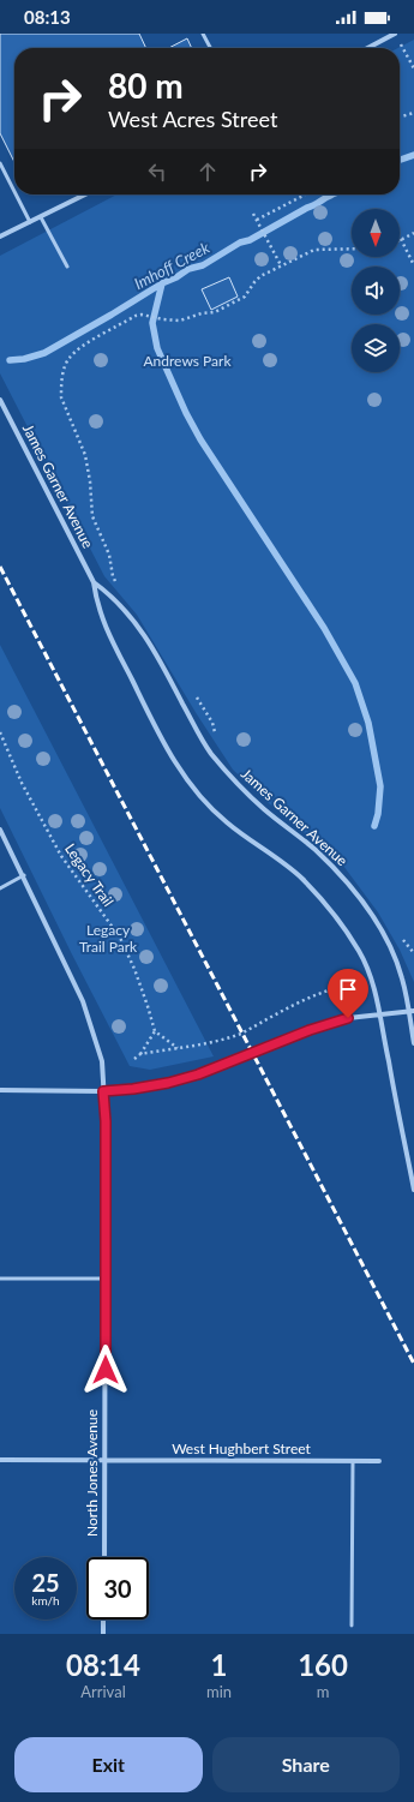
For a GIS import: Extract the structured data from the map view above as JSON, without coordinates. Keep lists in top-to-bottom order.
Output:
{
  "streets": {
    "street": ["James Garner Avenue", "West Hughbert Street", "North Jones Avenue"],
    "path": ["Legacy Trail"]
  },
  "crossings": [
    ["West Hughbert Street", "North Jones Avenue"]
  ],
  "water": ["Imhoff Creek"],
  "parks": ["Andrews Park", "Legacy Trail Park"],
  "north": "bottom",
  "page": {
    "status": "08:13",
    "turn": ["80 m", "West Acres Street"],
    "speed": "25 km/h",
    "limit": "30",
    "eta": [
      "08:14",
      "Arrival",
      "1",
      "min",
      "160",
      "m"
    ],
    "buttons": ["Exit", "Share"]
  }
}
